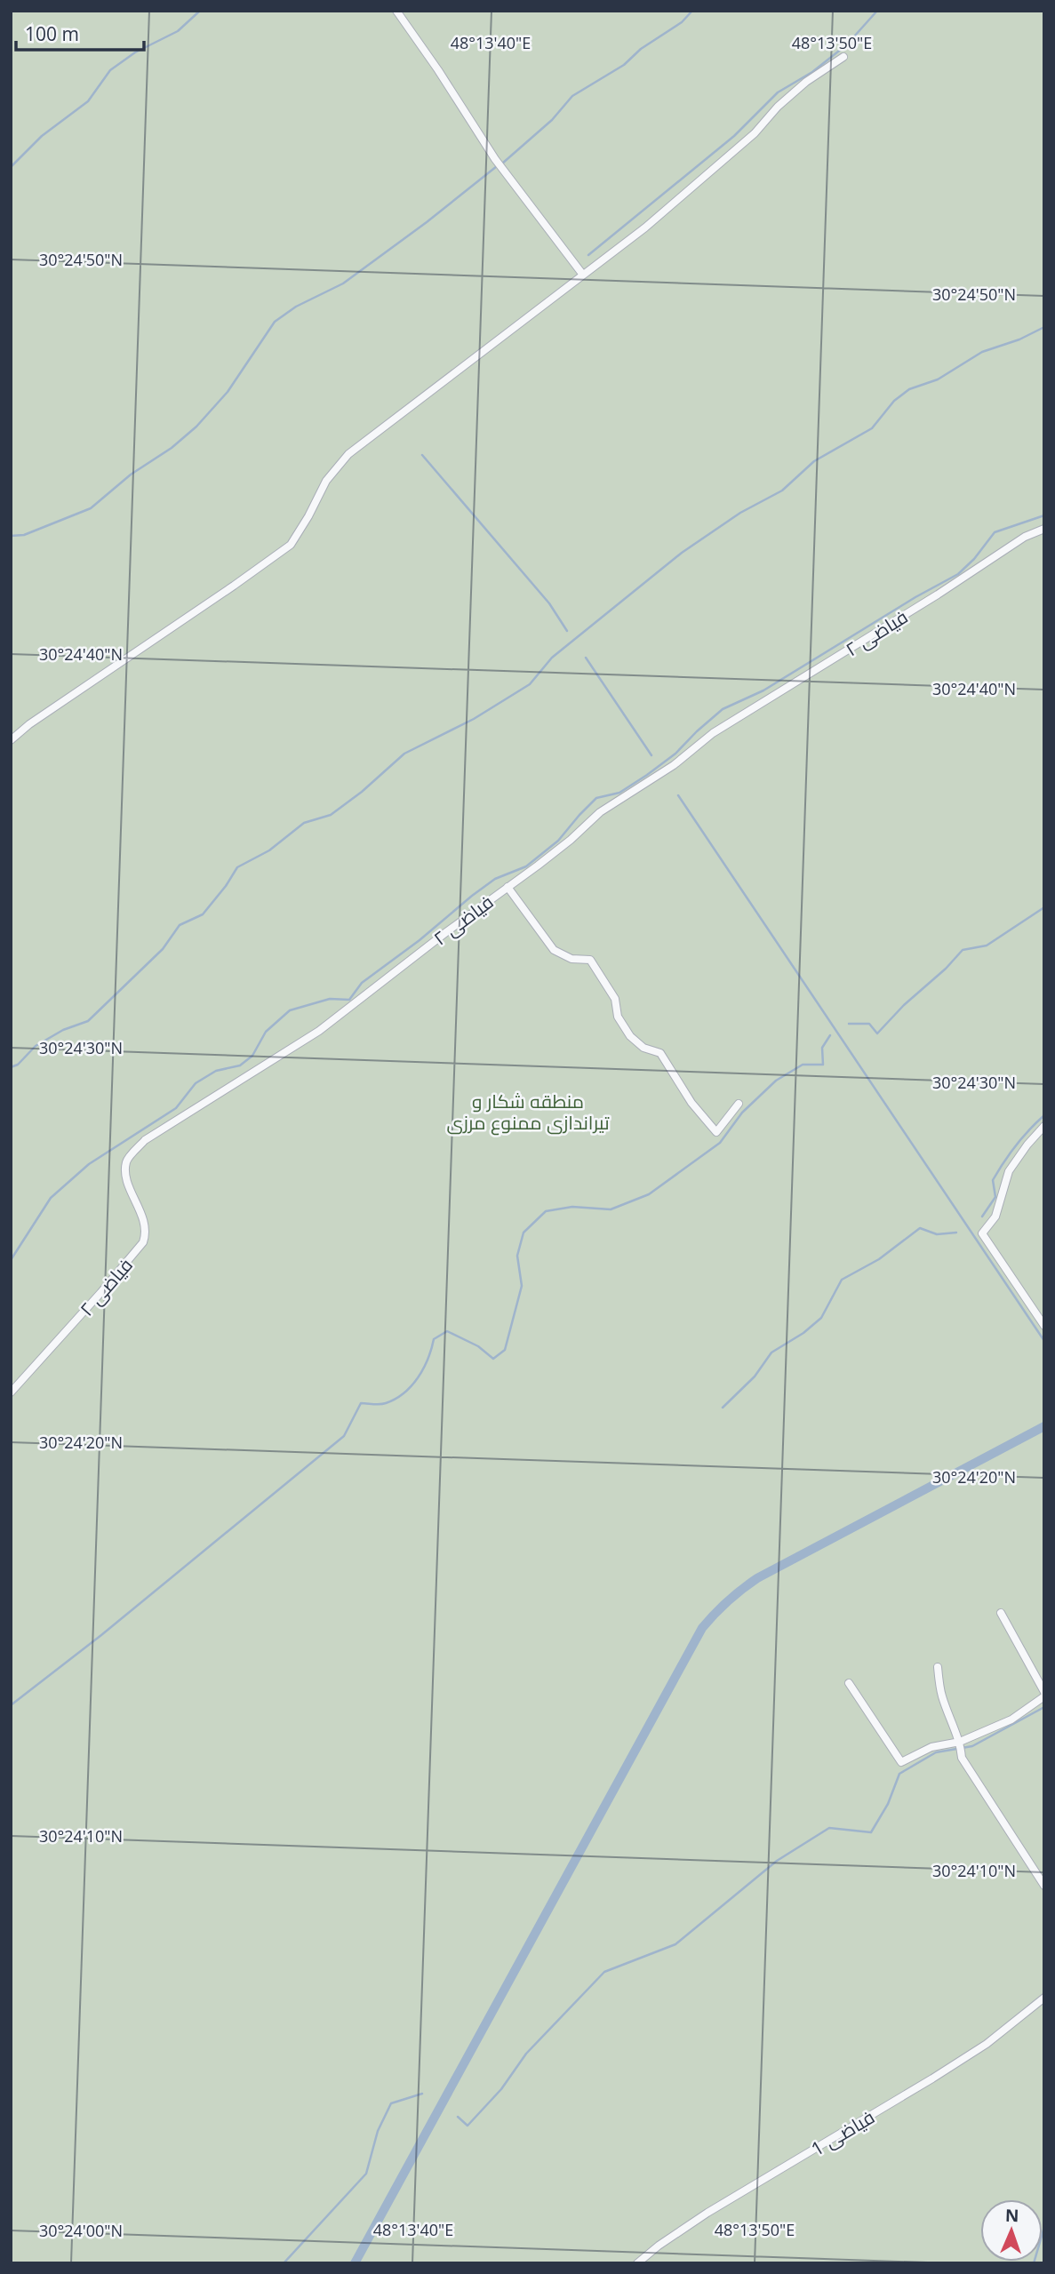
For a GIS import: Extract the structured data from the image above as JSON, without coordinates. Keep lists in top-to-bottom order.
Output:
{
  "streets": {
    "street": ["فیاضی ۲", "فیاضی 1"]
  },
  "parks": ["منطقه شکار و تیراندازی ممنوع مرزی"],
  "scale_bar": "100 m",
  "north": "top",
  "coordinates": [
    "48°13'40\"E",
    "48°13'50\"E",
    "30°24'50\"N",
    "30°24'40\"N",
    "30°24'30\"N",
    "30°24'20\"N",
    "30°24'10\"N",
    "30°24'00\"N"
  ]
}
